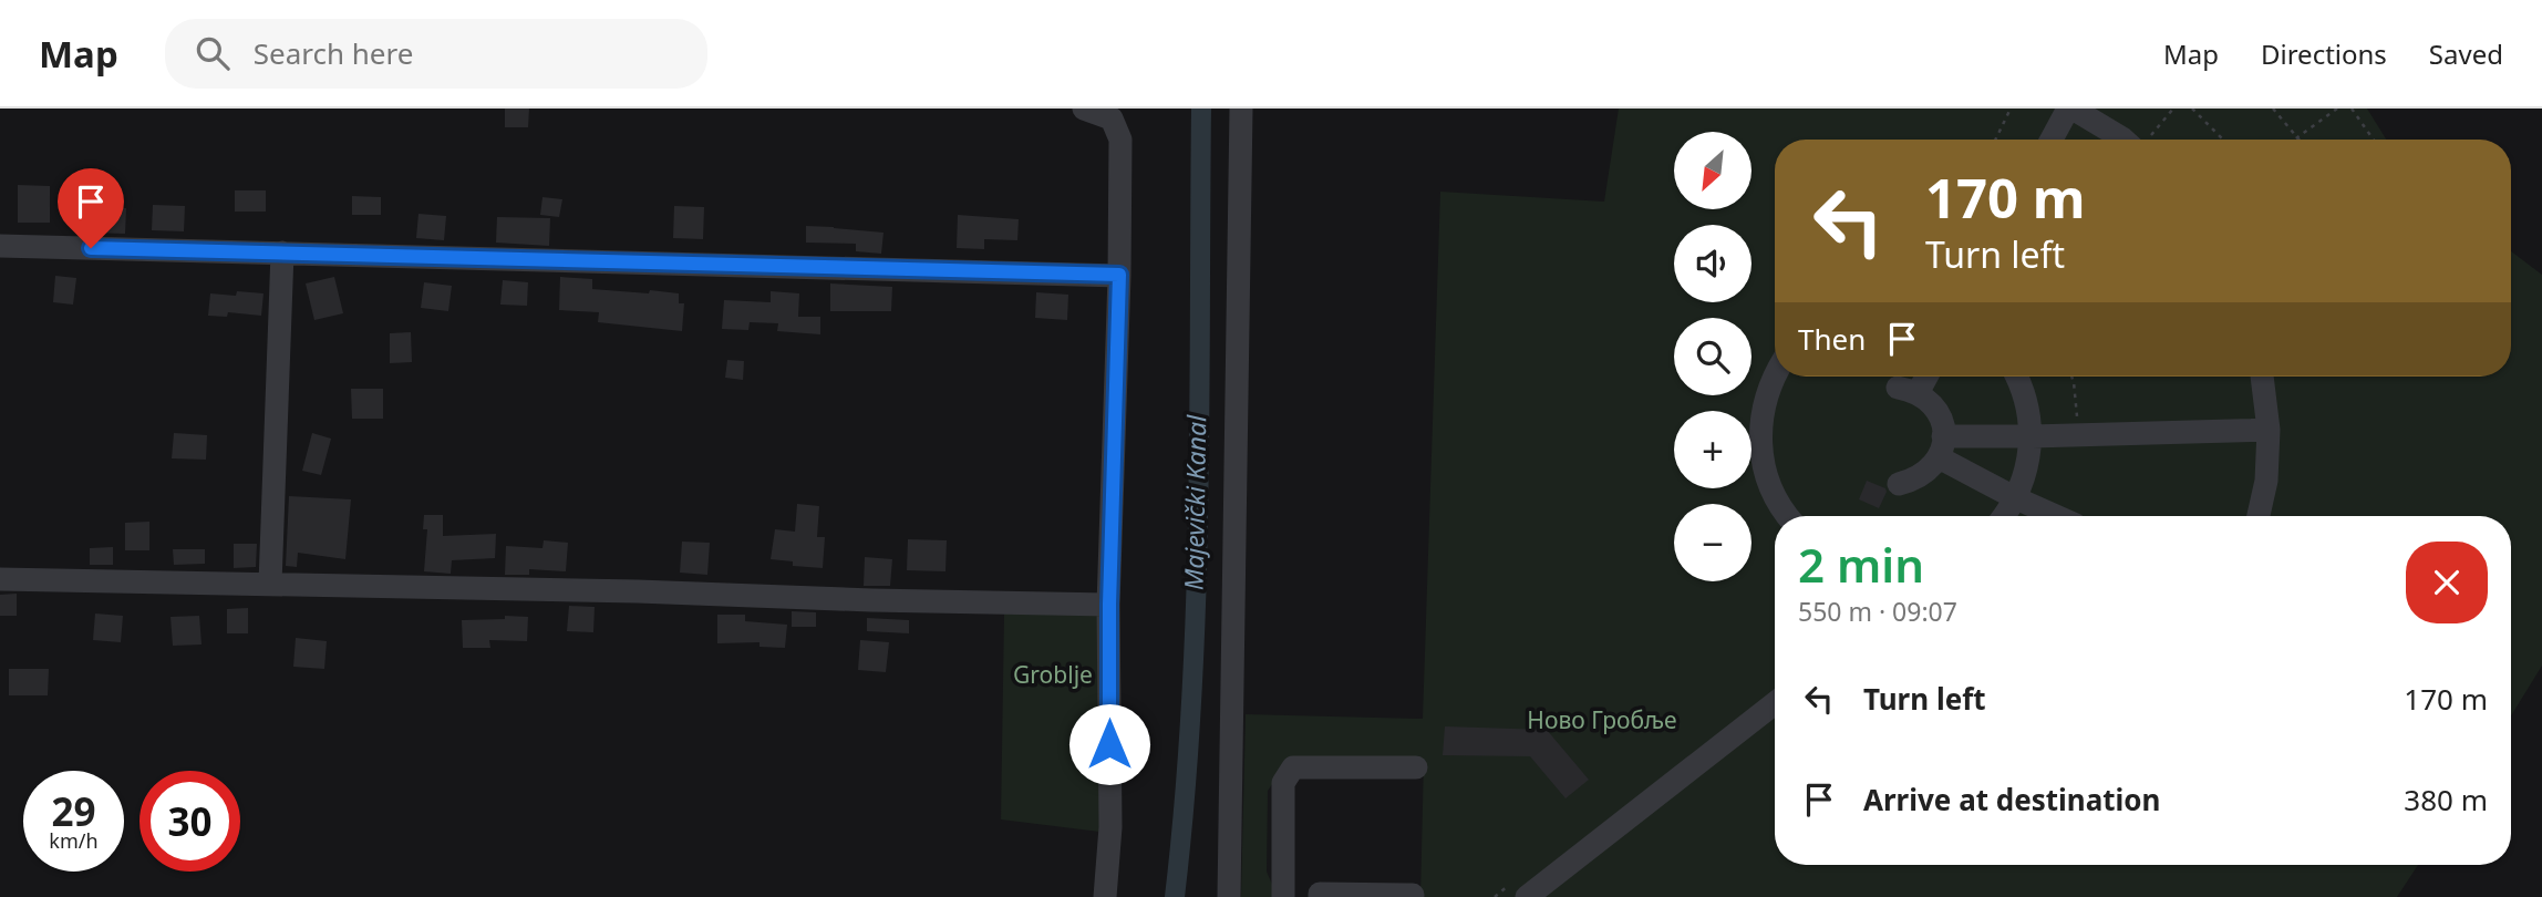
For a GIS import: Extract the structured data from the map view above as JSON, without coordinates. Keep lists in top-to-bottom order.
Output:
{
  "water": ["Majevički Kanal"],
  "parks": ["Groblje", "Ново Гробље"],
  "north": "bottom left",
  "page": {
    "header": "Map",
    "search": "Search here",
    "nav": ["Map", "Directions", "Saved"],
    "map_buttons": ["+", "−"],
    "turn": ["170 m", "Turn left"],
    "then": "Then",
    "heading": ["2 min", "550 m · 09:07"],
    "list": [
      {
        "name": "Turn left",
        "value": "170 m"
      },
      {
        "name": "Arrive at destination",
        "value": "380 m"
      }
    ],
    "speed": "29 km/h",
    "limit": "30"
  }
}
